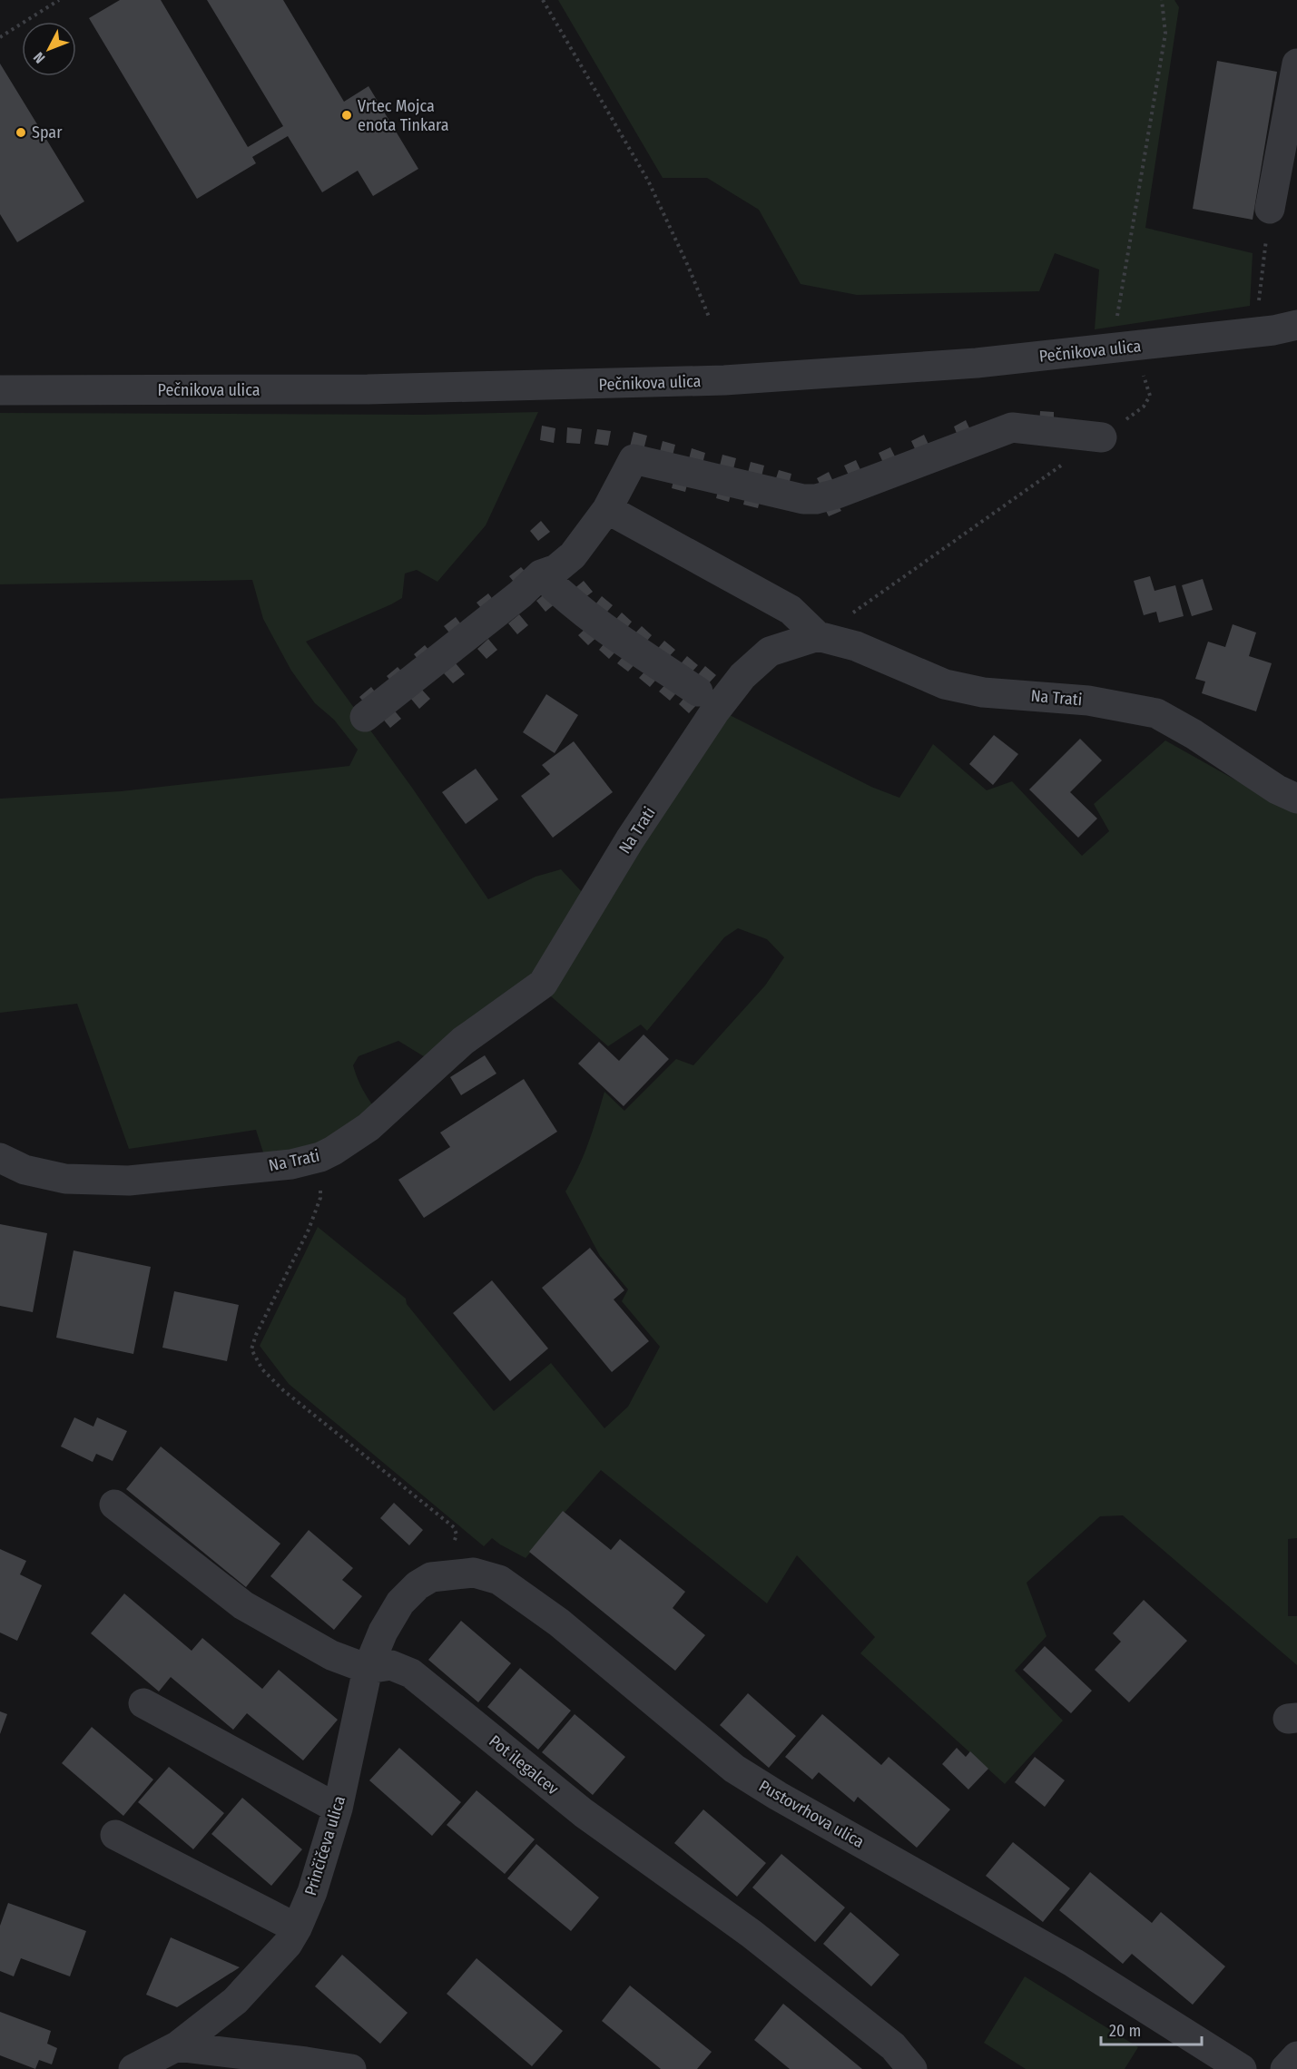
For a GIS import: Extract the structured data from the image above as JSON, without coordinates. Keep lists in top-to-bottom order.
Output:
{
  "streets": {
    "street": [
      "Pečnikova ulica",
      "Na Trati",
      "Pot ilegalcev",
      "Pustovrhova ulica",
      "Prinčičeva ulica"
    ]
  },
  "crossings": [
    ["Pot ilegalcev", "Prinčičeva ulica"],
    ["Pustovrhova ulica", "Prinčičeva ulica"]
  ],
  "places": ["Vrtec Mojca enota Tinkara", "Spar"],
  "scale_bar": "20 m",
  "north": "bottom left"
}
